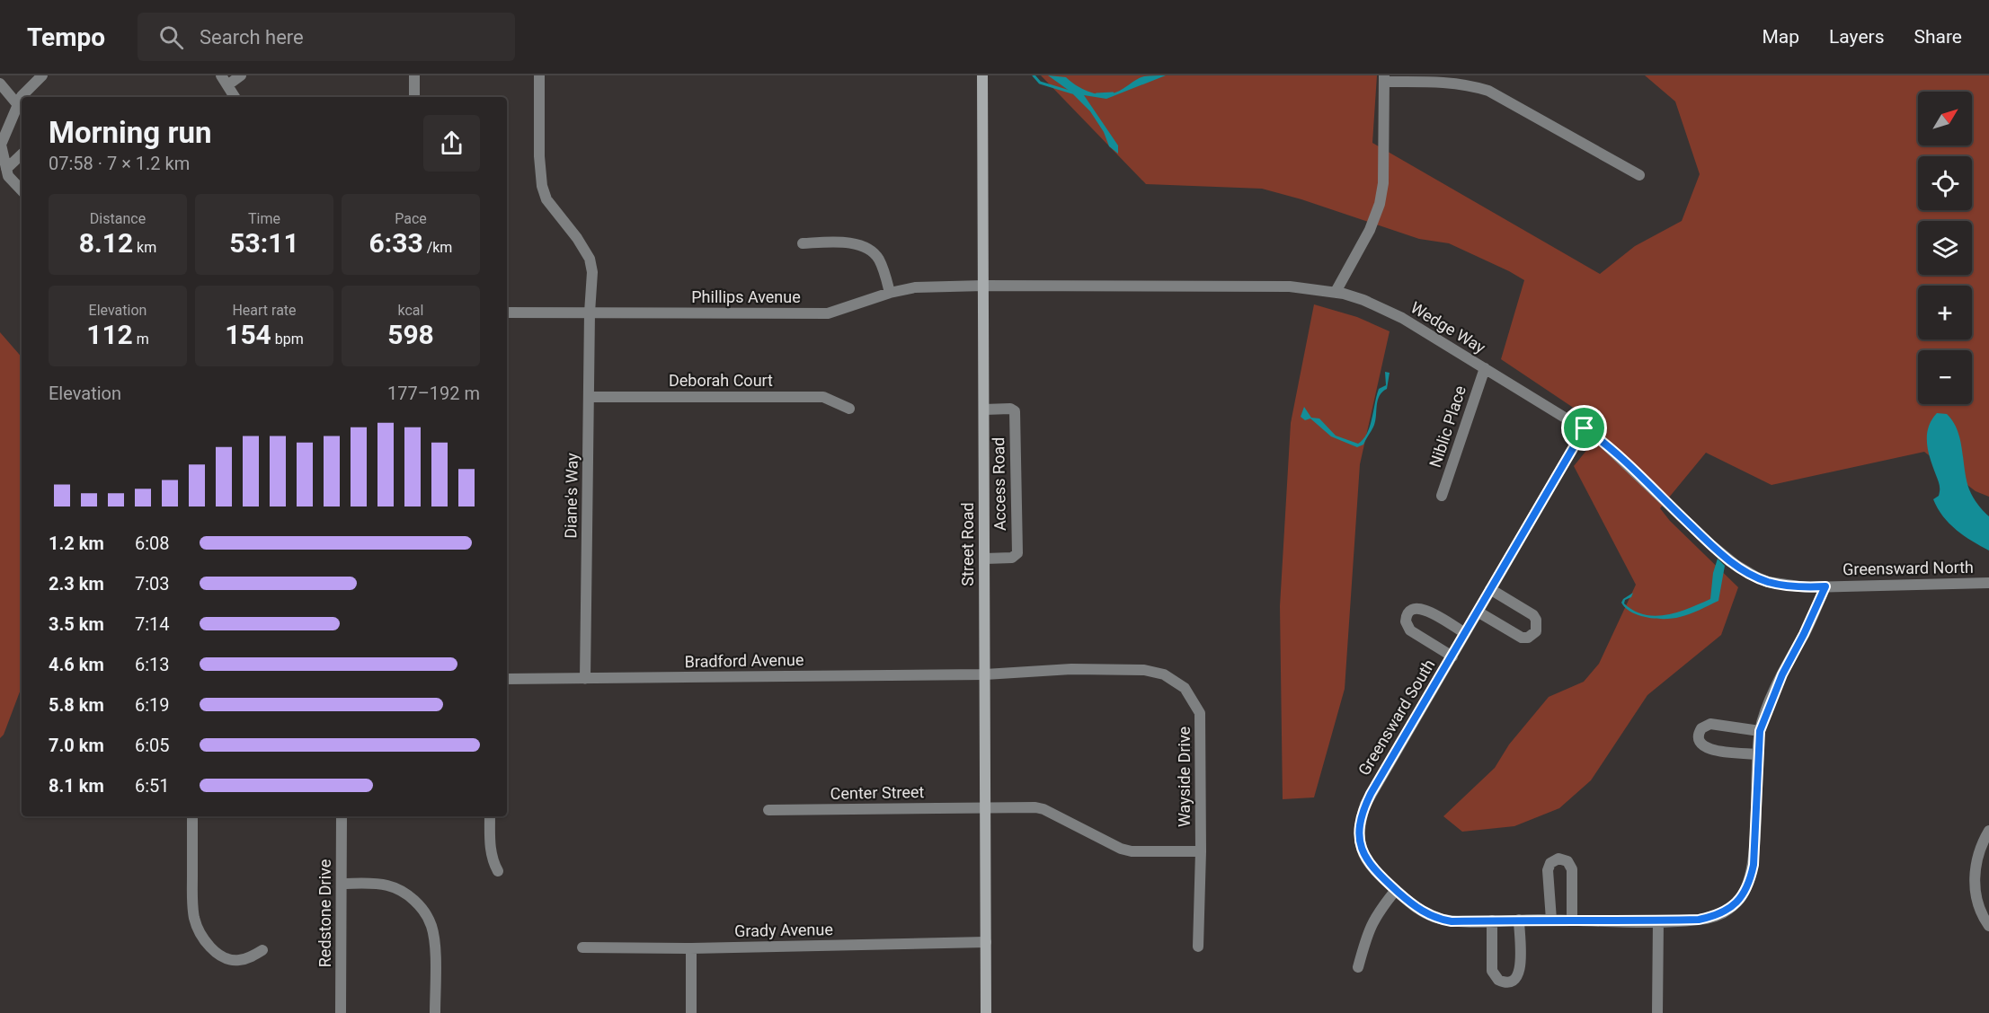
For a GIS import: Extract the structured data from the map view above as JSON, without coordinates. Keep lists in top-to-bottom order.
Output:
{
  "streets": {
    "main road": ["Street Road"],
    "street": [
      "Phillips Avenue",
      "Wedge Way",
      "Deborah Court",
      "Niblic Place",
      "Access Road",
      "Diane's Way",
      "Greensward North",
      "Bradford Avenue",
      "Greensward South",
      "Wayside Drive",
      "Center Street",
      "Redstone Drive",
      "Grady Avenue"
    ]
  },
  "crossings": [
    ["Phillips Avenue", "Wedge Way"],
    ["Phillips Avenue", "Diane's Way"],
    ["Phillips Avenue", "Street Road"],
    ["Wedge Way", "Niblic Place"],
    ["Wedge Way", "Street Road"],
    ["Wedge Way", "Greensward North"],
    ["Deborah Court", "Diane's Way"],
    ["Access Road", "Street Road"],
    ["Diane's Way", "Bradford Avenue"],
    ["Street Road", "Bradford Avenue"],
    ["Street Road", "Wayside Drive"],
    ["Street Road", "Center Street"],
    ["Street Road", "Grady Avenue"],
    ["Greensward North", "Greensward South"],
    ["Bradford Avenue", "Wayside Drive"],
    ["Wayside Drive", "Center Street"]
  ],
  "north": "top right",
  "page": {
    "header": "Tempo",
    "search": "Search here",
    "nav": ["Map", "Layers", "Share"],
    "map_buttons": ["+", "−"],
    "heading": ["Morning run", "07:58 · 7 × 1.2 km"],
    "stats": [
      ["Distance", "8.12 km"],
      ["Time", "53:11"],
      ["Pace", "6:33 /km"],
      ["Elevation", "112 m"],
      ["Heart rate", "154 bpm"],
      ["kcal", "598"]
    ],
    "chart": ["Elevation", "177–192 m"],
    "list": [
      {
        "name": "1.2 km",
        "note": "6:08"
      },
      {
        "name": "2.3 km",
        "note": "7:03"
      },
      {
        "name": "3.5 km",
        "note": "7:14"
      },
      {
        "name": "4.6 km",
        "note": "6:13"
      },
      {
        "name": "5.8 km",
        "note": "6:19"
      },
      {
        "name": "7.0 km",
        "note": "6:05"
      },
      {
        "name": "8.1 km",
        "note": "6:51"
      }
    ]
  }
}
